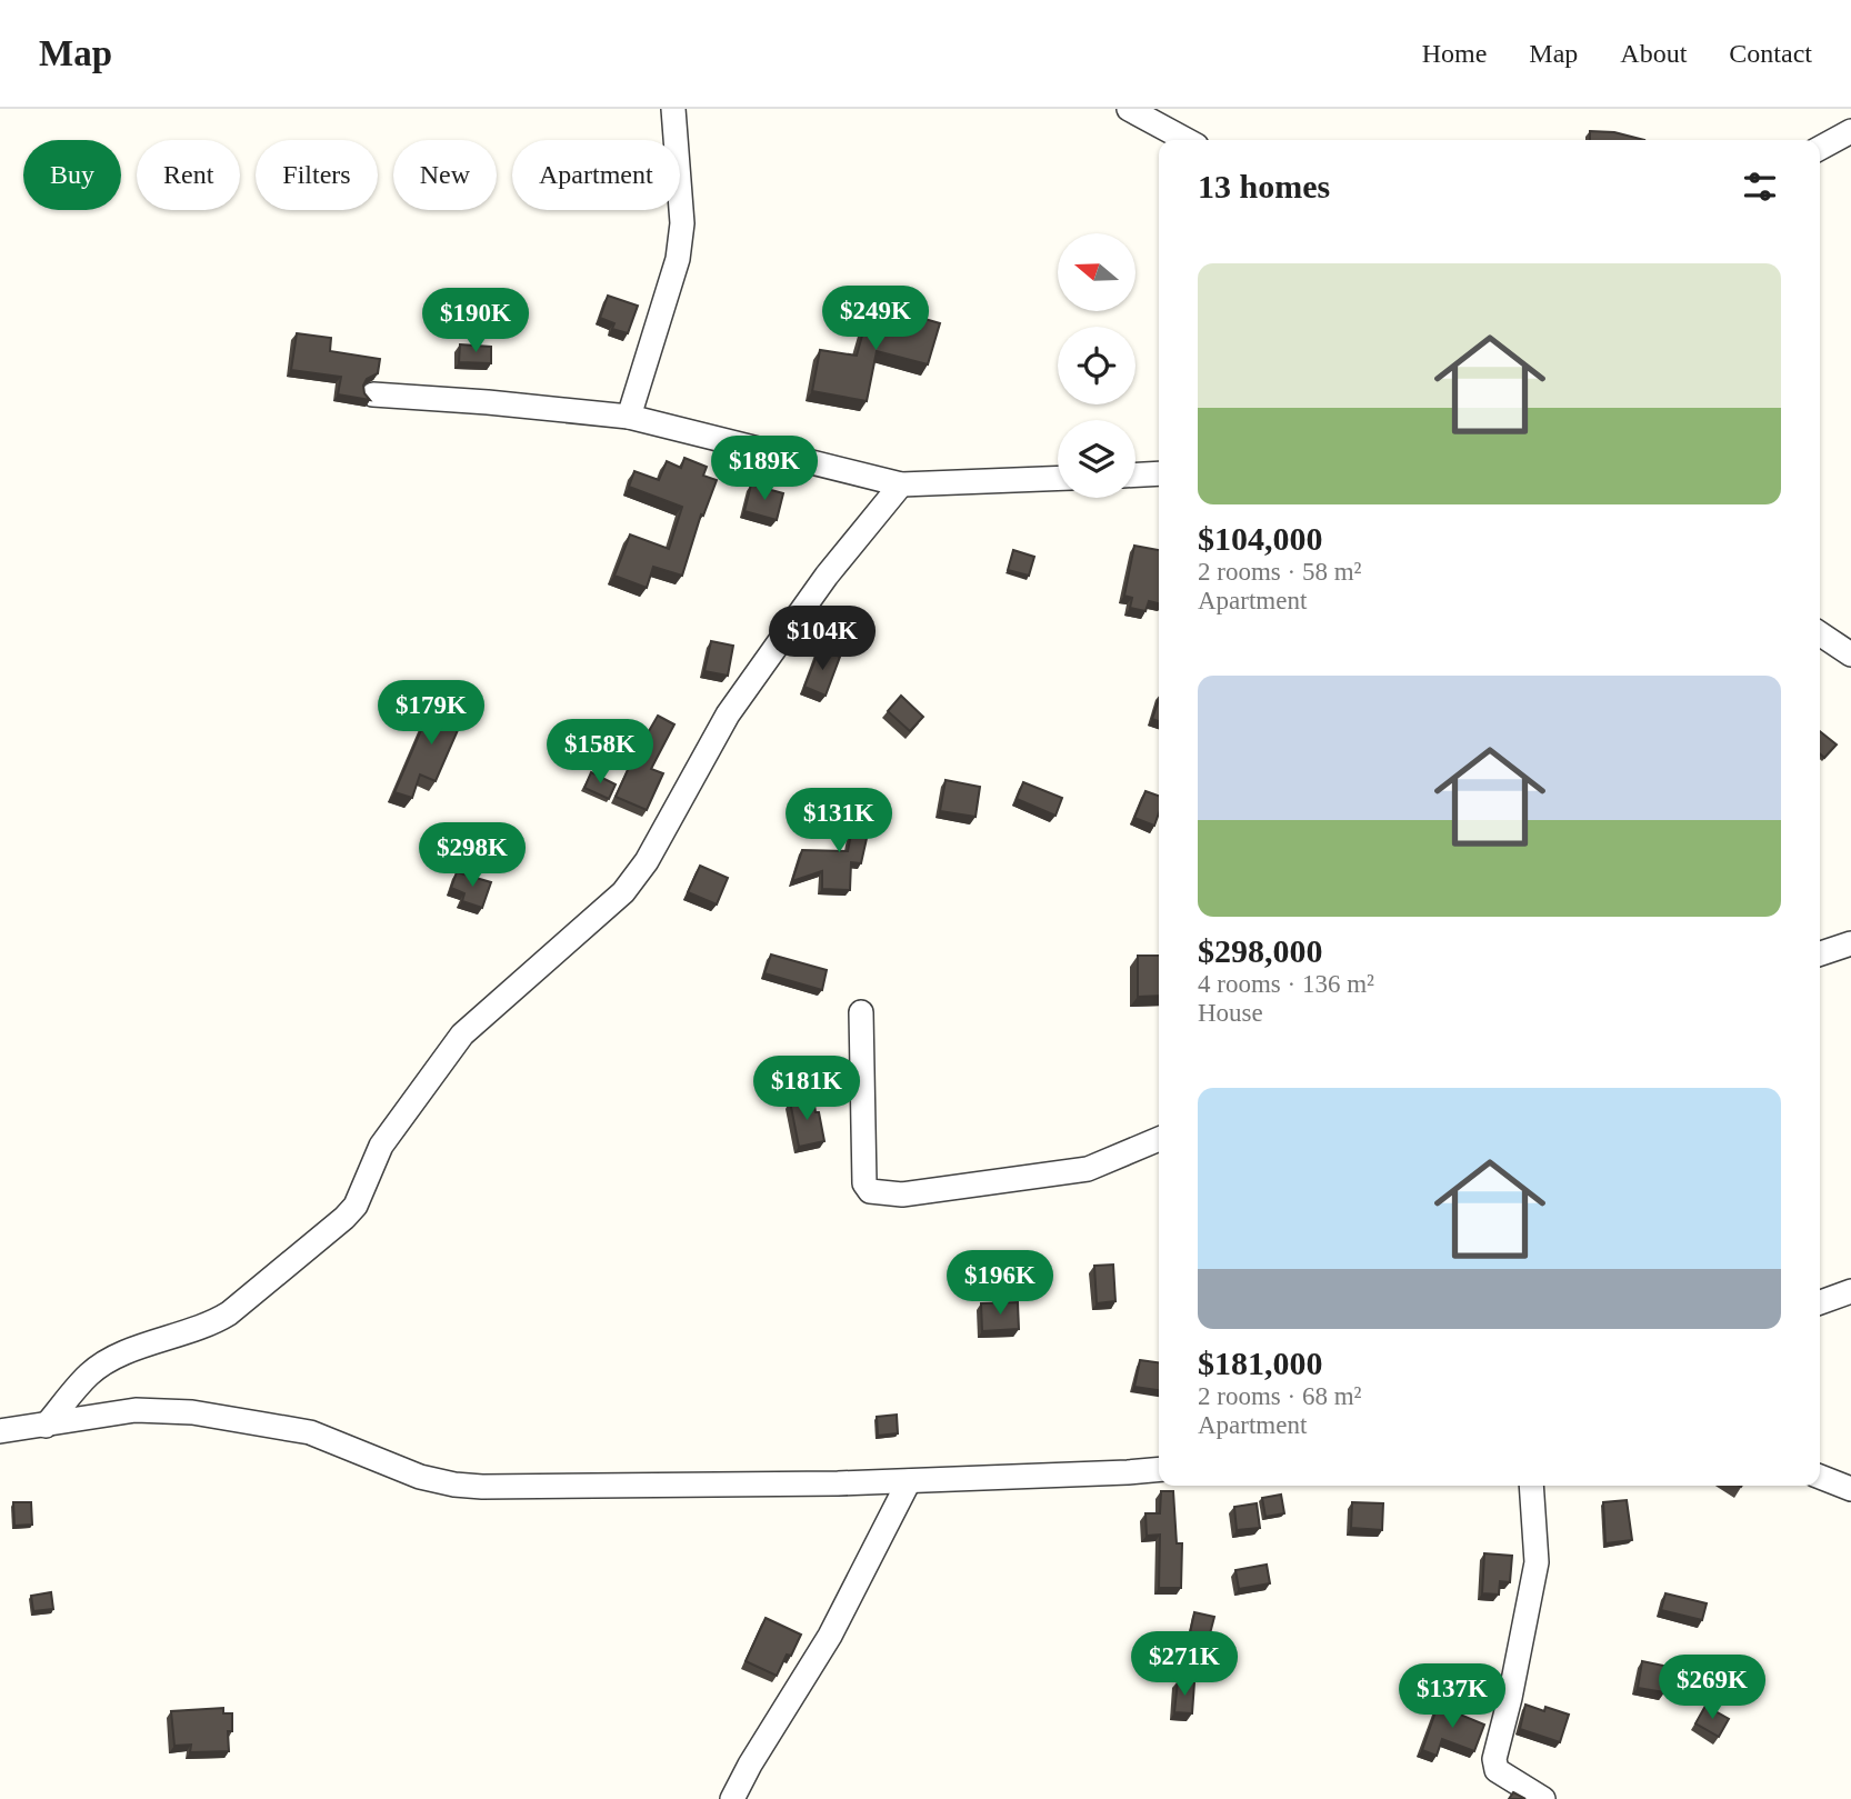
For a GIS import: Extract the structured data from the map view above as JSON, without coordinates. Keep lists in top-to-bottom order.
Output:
{
  "north": "left",
  "page": {
    "header": "Map",
    "nav": [
      "Home",
      "Map",
      "About",
      "Contact"
    ],
    "chip": [
      "Buy",
      "Rent",
      "Filters",
      "New",
      "Apartment"
    ],
    "heading": "13 homes",
    "list": [
      {
        "name": "$104,000",
        "note": "2 rooms · 58 m² · Apartment"
      },
      {
        "name": "$298,000",
        "note": "4 rooms · 136 m² · House"
      },
      {
        "name": "$181,000",
        "note": "2 rooms · 68 m² · Apartment"
      }
    ],
    "price": [
      "$249K",
      "$190K",
      "$189K",
      "$104K",
      "$179K",
      "$158K",
      "$131K",
      "$298K",
      "$181K",
      "$196K",
      "$271K",
      "$269K",
      "$137K"
    ]
  }
}
